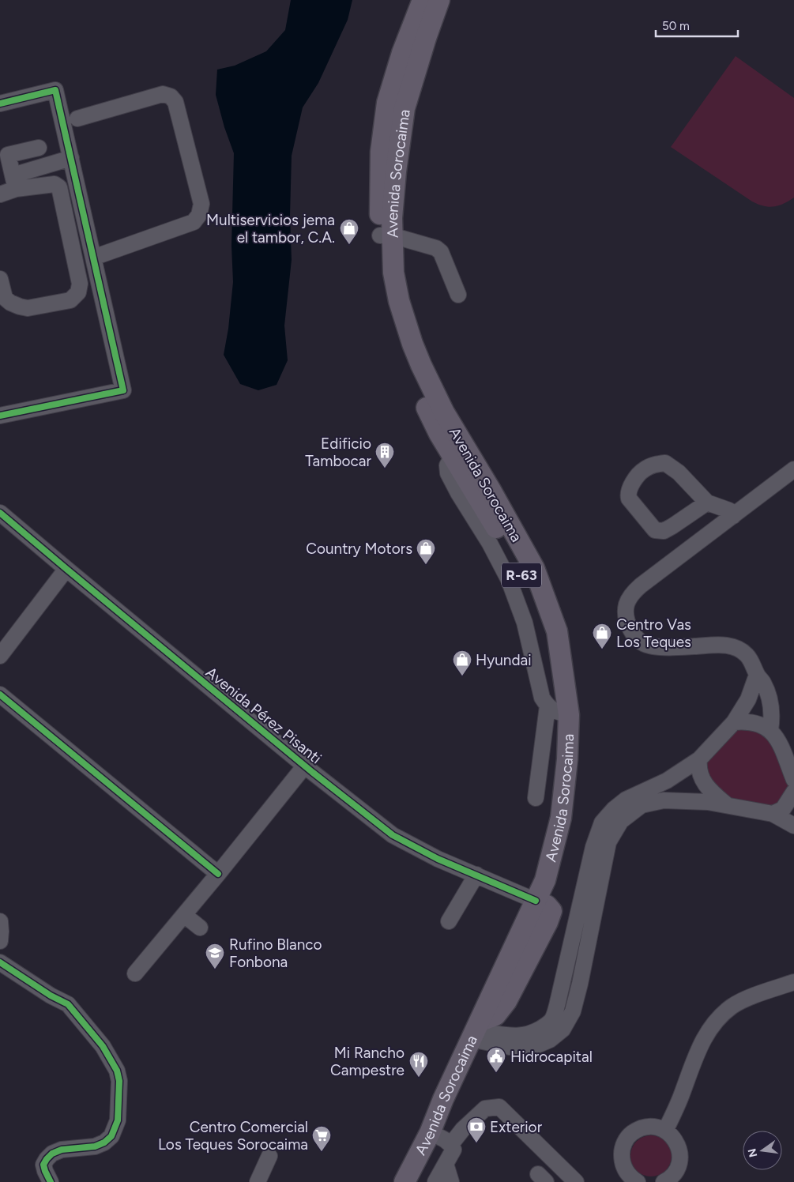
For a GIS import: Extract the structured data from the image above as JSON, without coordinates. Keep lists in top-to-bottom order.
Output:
{
  "streets": {
    "main road": ["Avenida Sorocaima", "R-63"],
    "street": ["Avenida Pérez Pisanti"]
  },
  "crossings": [
    ["Avenida Sorocaima", "Avenida Pérez Pisanti"]
  ],
  "places": {
    "shop": [
      "Multiservicios jema el tambor, C.A.",
      "Country Motors",
      "Centro Vas Los Teques",
      "Hyundai"
    ],
    "building": ["Edificio Tambocar"],
    "school or university": ["Rufino Blanco Fonbona"],
    "public building": ["Hidrocapital"],
    "restaurant": ["Mi Rancho Campestre"],
    "bank": ["Exterior"],
    "supermarket": ["Centro Comercial Los Teques Sorocaima"]
  },
  "scale_bar": "50 m",
  "north": "left"
}
